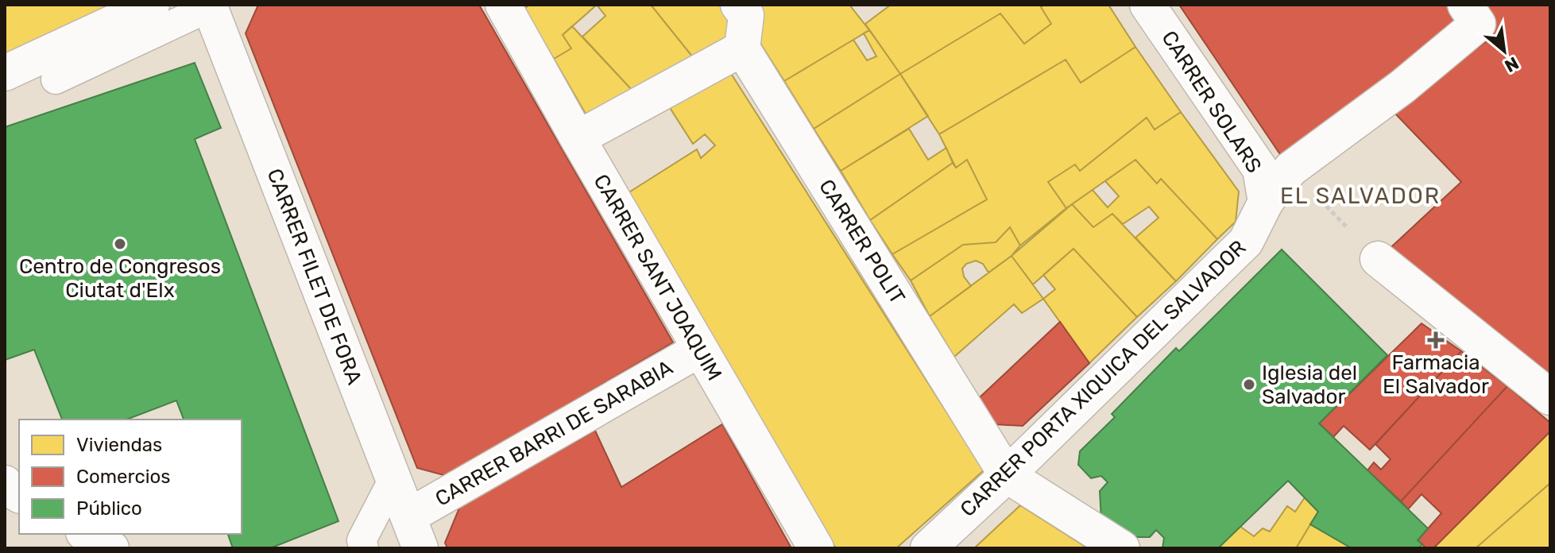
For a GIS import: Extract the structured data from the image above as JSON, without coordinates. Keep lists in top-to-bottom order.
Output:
{
  "streets": {
    "street": [
      "CARRER SOLARS",
      "CARRER POLIT",
      "CARRER FILET DE FORA",
      "CARRER SANT JOAQUIM",
      "CARRER PORTA XIQUICA DEL SALVADOR",
      "CARRER BARRI DE SARABIA"
    ]
  },
  "crossings": [
    ["CARRER SOLARS", "CARRER PORTA XIQUICA DEL SALVADOR"],
    ["CARRER POLIT", "CARRER PORTA XIQUICA DEL SALVADOR"],
    ["CARRER FILET DE FORA", "CARRER BARRI DE SARABIA"],
    ["CARRER SANT JOAQUIM", "CARRER BARRI DE SARABIA"]
  ],
  "districts": ["EL SALVADOR"],
  "places": {
    "other": ["Centro de Congresos Ciutat d'Elx", "Iglesia del Salvador"],
    "health": ["Farmacia El Salvador"]
  },
  "legend": ["Viviendas", "Comercios", "Público"],
  "north": "bottom right"
}
